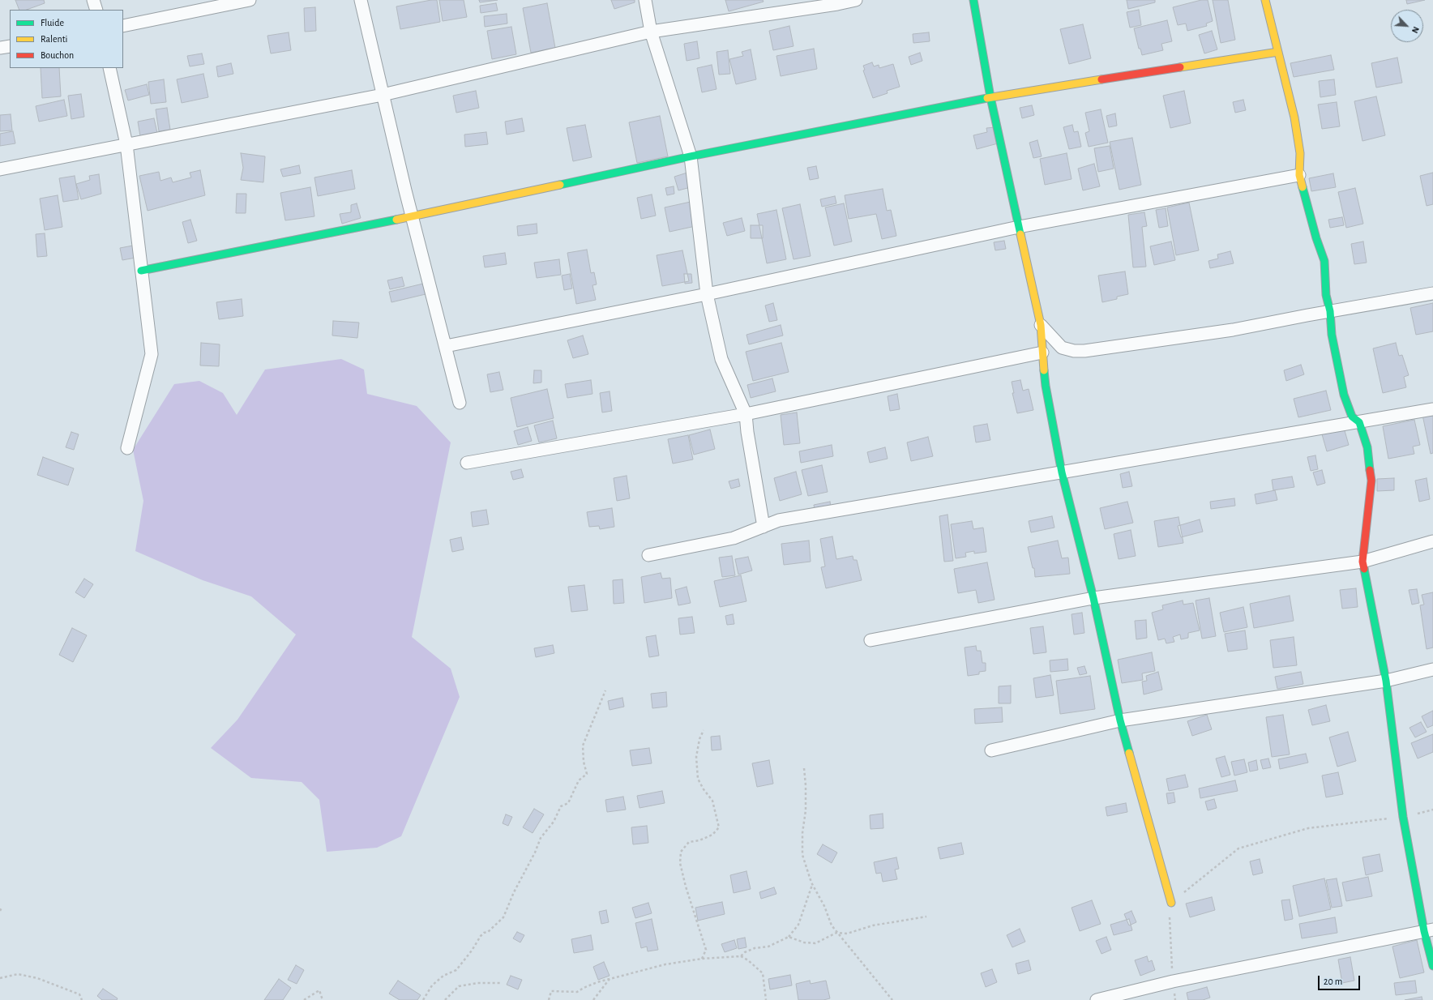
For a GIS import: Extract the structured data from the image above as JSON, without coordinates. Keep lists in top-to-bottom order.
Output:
{
  "legend": ["Fluide", "Ralenti", "Bouchon"],
  "scale_bar": "20 m",
  "north": "bottom right"
}
